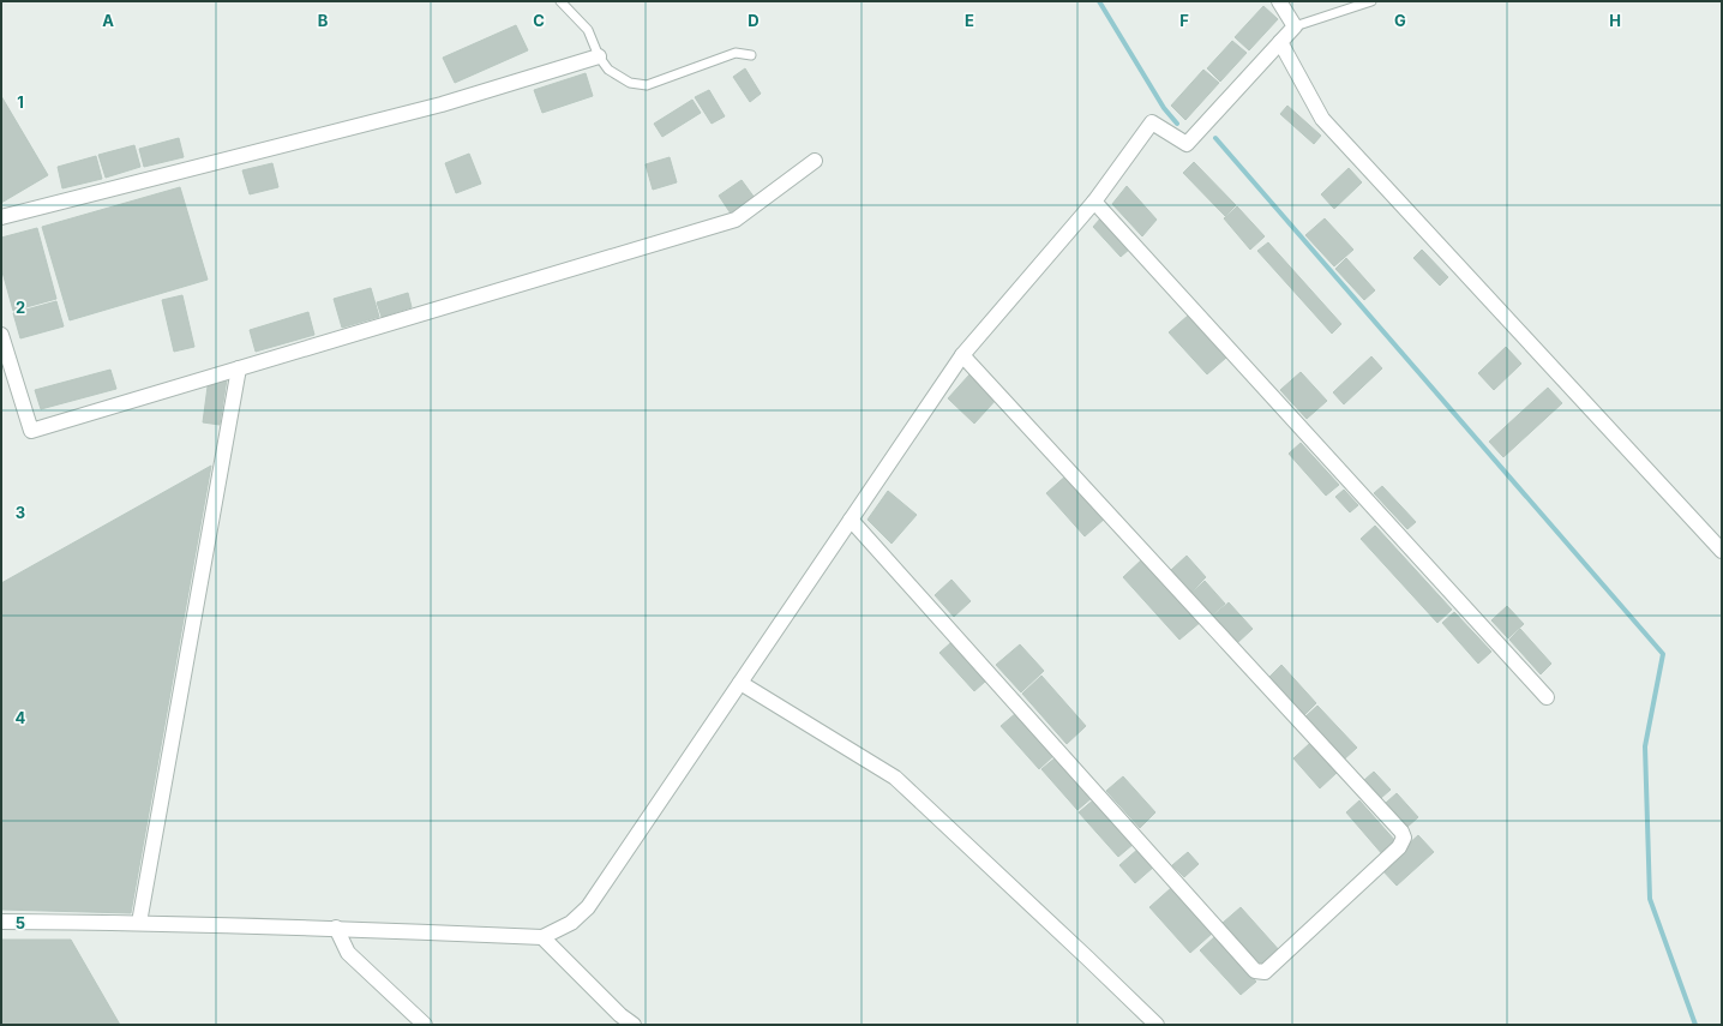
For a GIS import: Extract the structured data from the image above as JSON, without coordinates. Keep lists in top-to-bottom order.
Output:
{
  "grid": {
    "columns": [
      "A",
      "B",
      "C",
      "D",
      "E",
      "F",
      "G",
      "H"
    ],
    "rows": [
      "1",
      "2",
      "3",
      "4",
      "5"
    ]
  }
}
